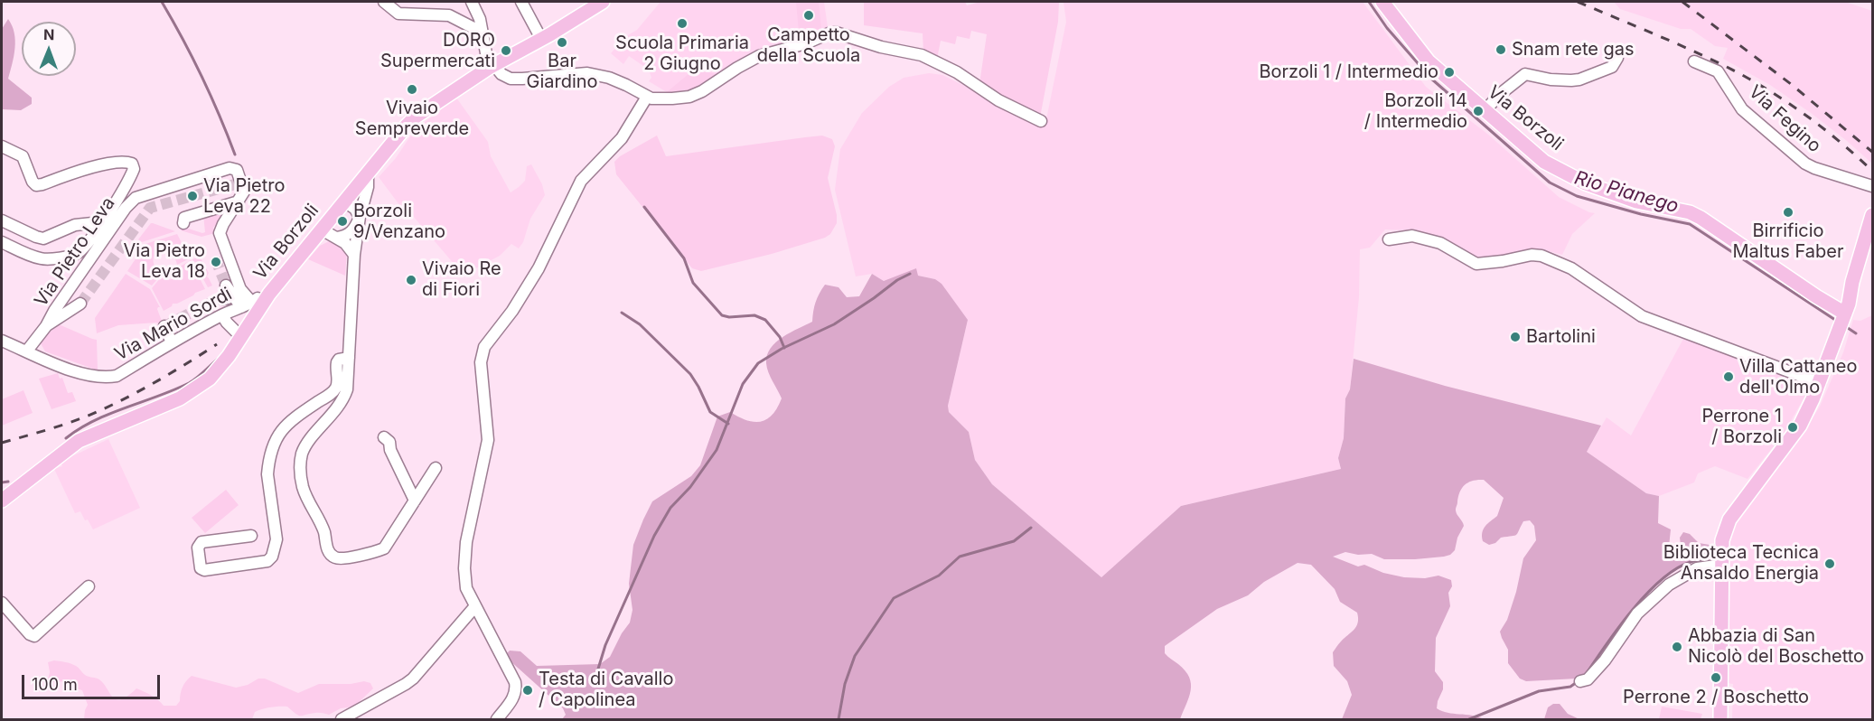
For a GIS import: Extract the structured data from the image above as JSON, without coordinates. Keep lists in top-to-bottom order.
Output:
{
  "streets": {
    "main road": ["Via Borzoli"],
    "street": ["Via Fegino", "Via Pietro Leva", "Via Mario Sordi"]
  },
  "crossings": [
    ["Via Borzoli", "Via Mario Sordi"],
    ["Via Pietro Leva", "Via Mario Sordi"]
  ],
  "water": ["Rio Pianego"],
  "places": [
    "Campetto della Scuola",
    "Scuola Primaria 2 Giugno",
    "Bar Giardino",
    "Snam rete gas",
    "DORO Supermercati",
    "Borzoli 1 / Intermedio",
    "Vivaio Sempreverde",
    "Borzoli 14 / Intermedio",
    "Via Pietro Leva 22",
    "Birrificio Maltus Faber",
    "Borzoli 9/Venzano",
    "Via Pietro Leva 18",
    "Vivaio Re di Fiori",
    "Bartolini",
    "Villa Cattaneo dell'Olmo",
    "Perrone 1 / Borzoli",
    "Biblioteca Tecnica Ansaldo Energia",
    "Abbazia di San Nicolò del Boschetto",
    "Perrone 2 / Boschetto",
    "Testa di Cavallo / Capolinea"
  ],
  "scale_bar": "100 m",
  "north": "top"
}
